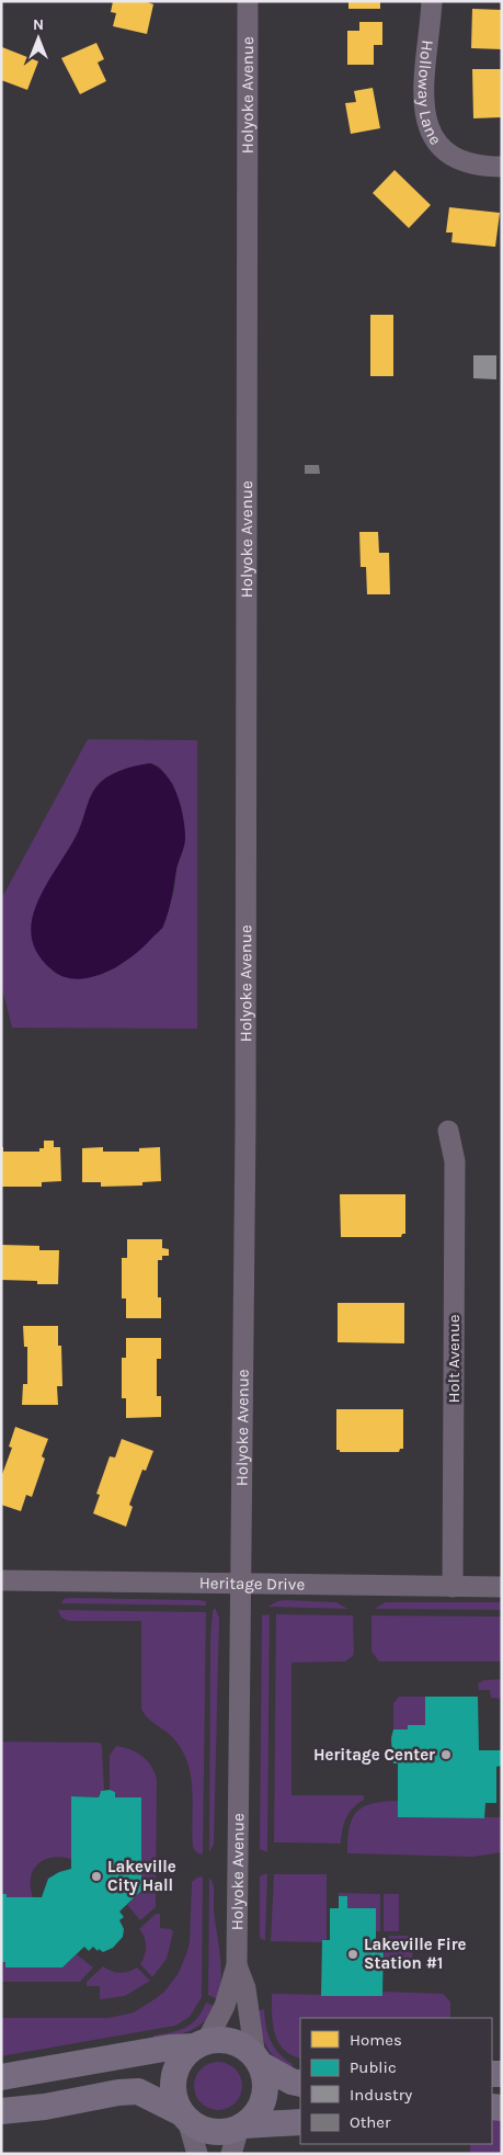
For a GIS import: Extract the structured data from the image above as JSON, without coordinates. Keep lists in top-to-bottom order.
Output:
{
  "streets": {
    "street": [
      "Holloway Lane",
      "Holyoke Avenue",
      "Holt Avenue",
      "Heritage Drive"
    ]
  },
  "crossings": [
    ["Holyoke Avenue", "Heritage Drive"],
    ["Holt Avenue", "Heritage Drive"]
  ],
  "places": ["Heritage Center", "Lakeville City Hall", "Lakeville Fire Station #1"],
  "legend": [
    "Homes",
    "Public",
    "Industry",
    "Other"
  ],
  "north": "top"
}
